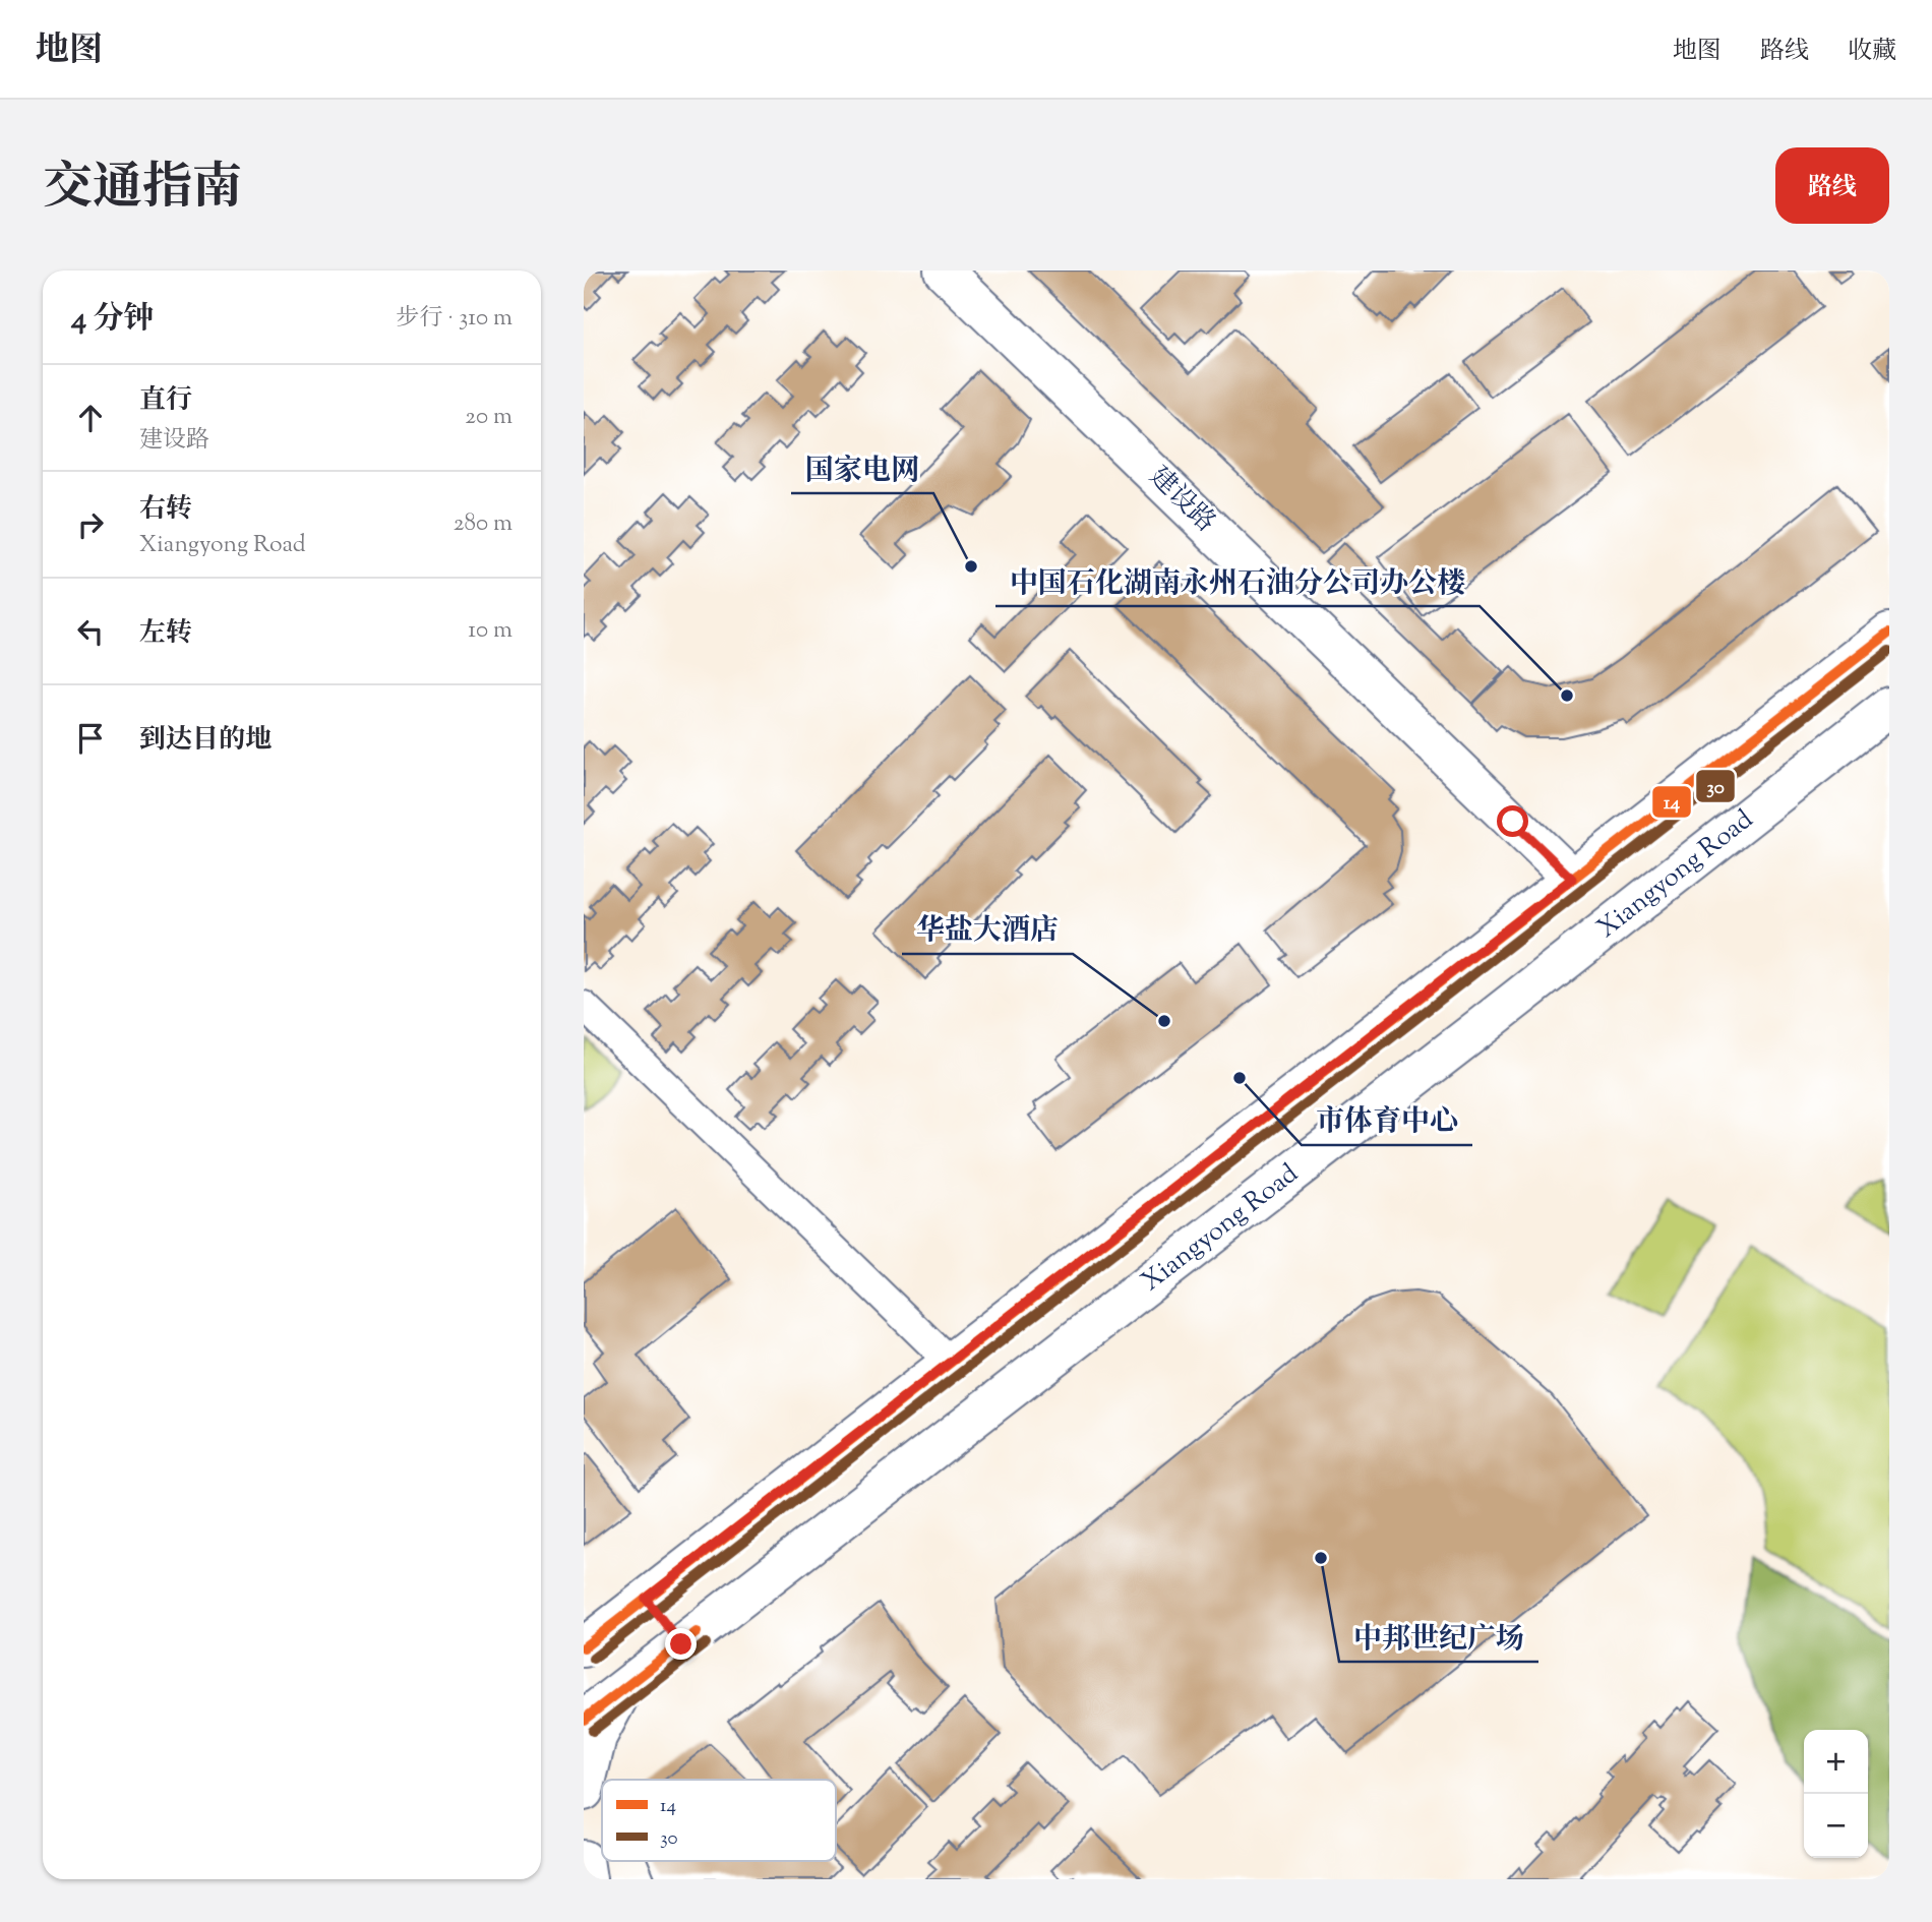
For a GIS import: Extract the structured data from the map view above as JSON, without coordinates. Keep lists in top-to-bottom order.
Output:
{
  "streets": {
    "main road": ["建设路", "Xiangyong Road"]
  },
  "places": [
    "国家电网",
    "中国石化湖南永州石油分公司办公楼",
    "华盐大酒店",
    "市体育中心",
    "中邦世纪广场"
  ],
  "lines": ["transit line 14", "transit line 30"],
  "legend": ["14", "30"],
  "page": {
    "header": "地图",
    "nav": ["地图", "路线", "收藏"],
    "title": "交通指南",
    "buttons": "路线",
    "heading": ["4 分钟", "步行 · 310 m"],
    "list": [
      ["直行", "建设路", "20 m"],
      ["右转", "Xiangyong Road", "280 m"],
      ["左转", "10 m"],
      "到达目的地"
    ],
    "map_buttons": ["+", "−"]
  }
}
